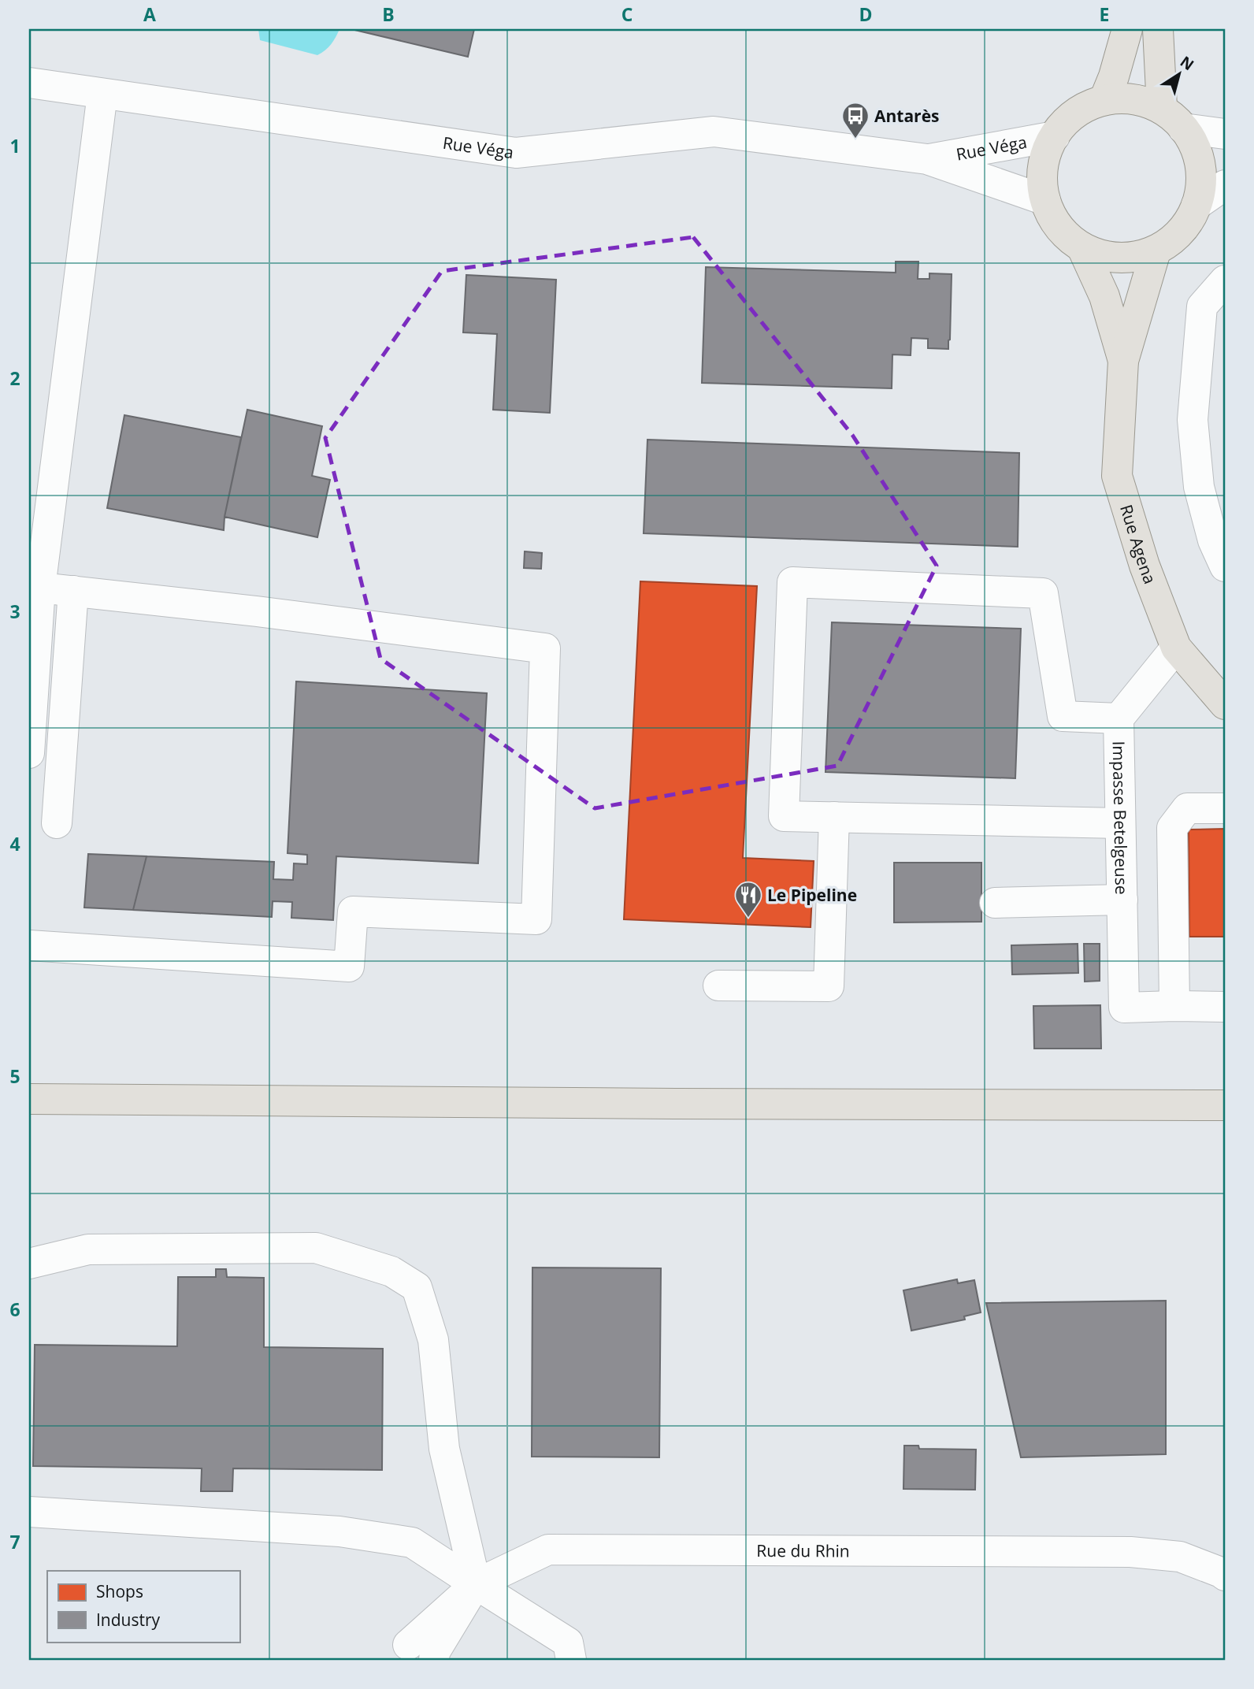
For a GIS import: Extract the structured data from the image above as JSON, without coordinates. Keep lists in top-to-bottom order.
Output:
{
  "streets": {
    "main road": ["Rue Agena"],
    "street": ["Rue Véga", "Impasse Betelgeuse", "Rue du Rhin"]
  },
  "crossings": [
    ["Rue Véga", "Rue Agena"],
    ["Rue Agena", "Impasse Betelgeuse"]
  ],
  "places": {
    "bus stop": ["Antarès"],
    "restaurant": ["Le Pipeline"]
  },
  "legend": ["Shops", "Industry"],
  "north": "top right",
  "grid": {
    "columns": [
      "A",
      "B",
      "C",
      "D",
      "E"
    ],
    "rows": [
      "1",
      "2",
      "3",
      "4",
      "5",
      "6",
      "7"
    ]
  }
}
